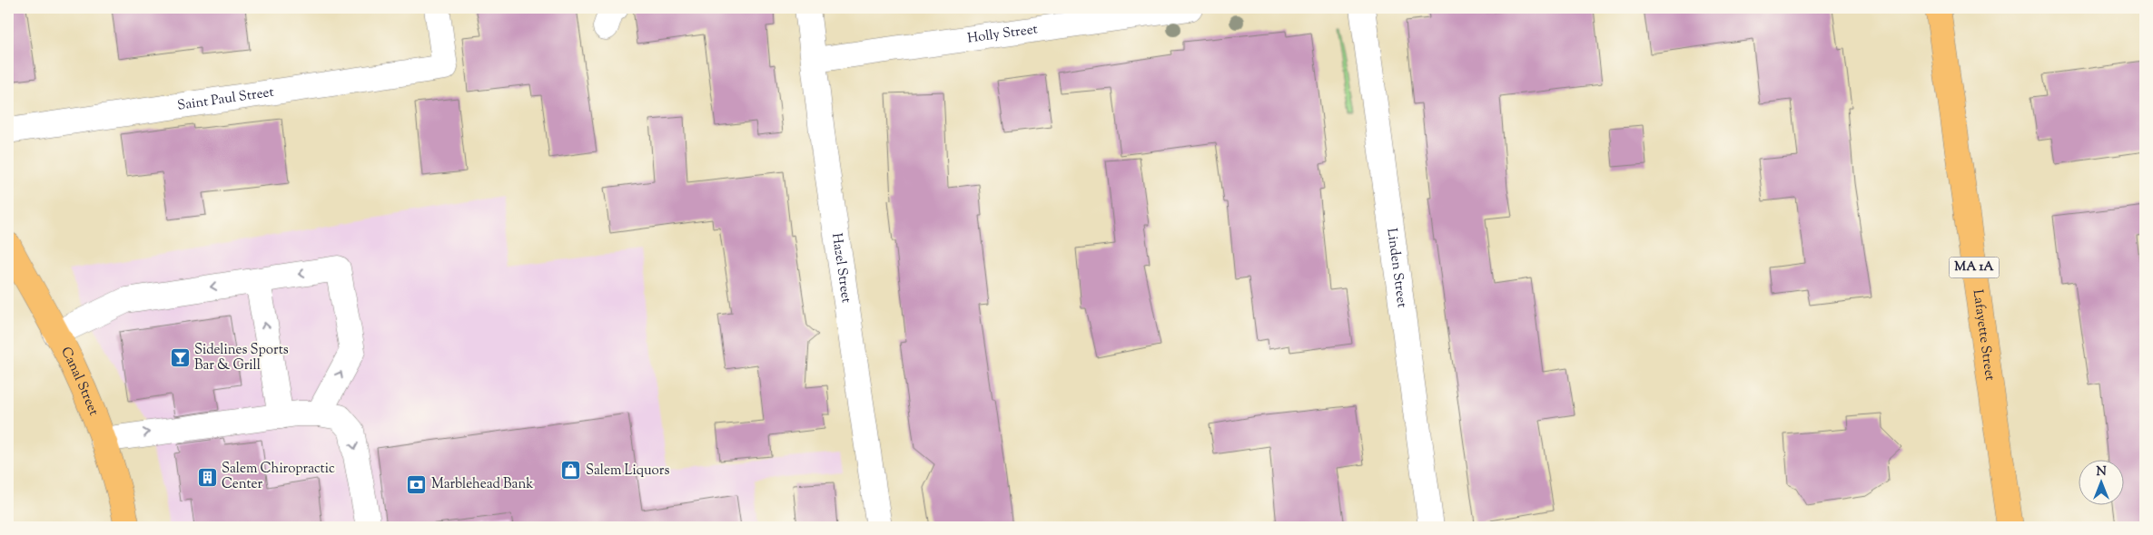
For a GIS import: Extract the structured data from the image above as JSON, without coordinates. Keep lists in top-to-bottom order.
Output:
{
  "streets": {
    "main road": ["MA 1A", "Lafayette Street", "Canal Street"],
    "street": [
      "Holly Street",
      "Saint Paul Street",
      "Hazel Street",
      "Linden Street"
    ]
  },
  "crossings": [
    ["Holly Street", "Hazel Street"]
  ],
  "places": {
    "bar": ["Sidelines Sports Bar & Grill"],
    "shop": ["Salem Liquors"],
    "building": ["Salem Chiropractic Center"],
    "bank": ["Marblehead Bank"]
  },
  "north": "top"
}
